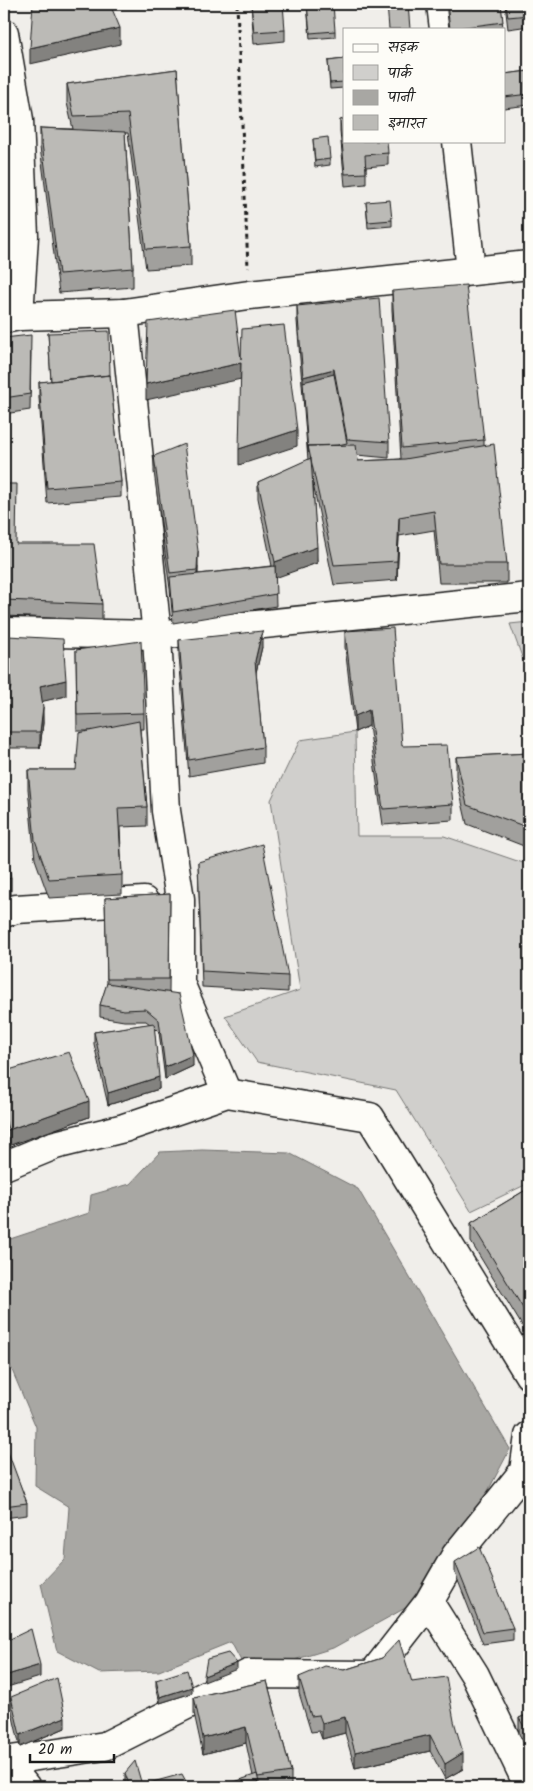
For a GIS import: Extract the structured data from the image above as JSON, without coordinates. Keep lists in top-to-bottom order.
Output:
{
  "legend": [
    "सड़क",
    "पार्क",
    "पानी",
    "इमारत"
  ],
  "scale_bar": "20 m"
}
